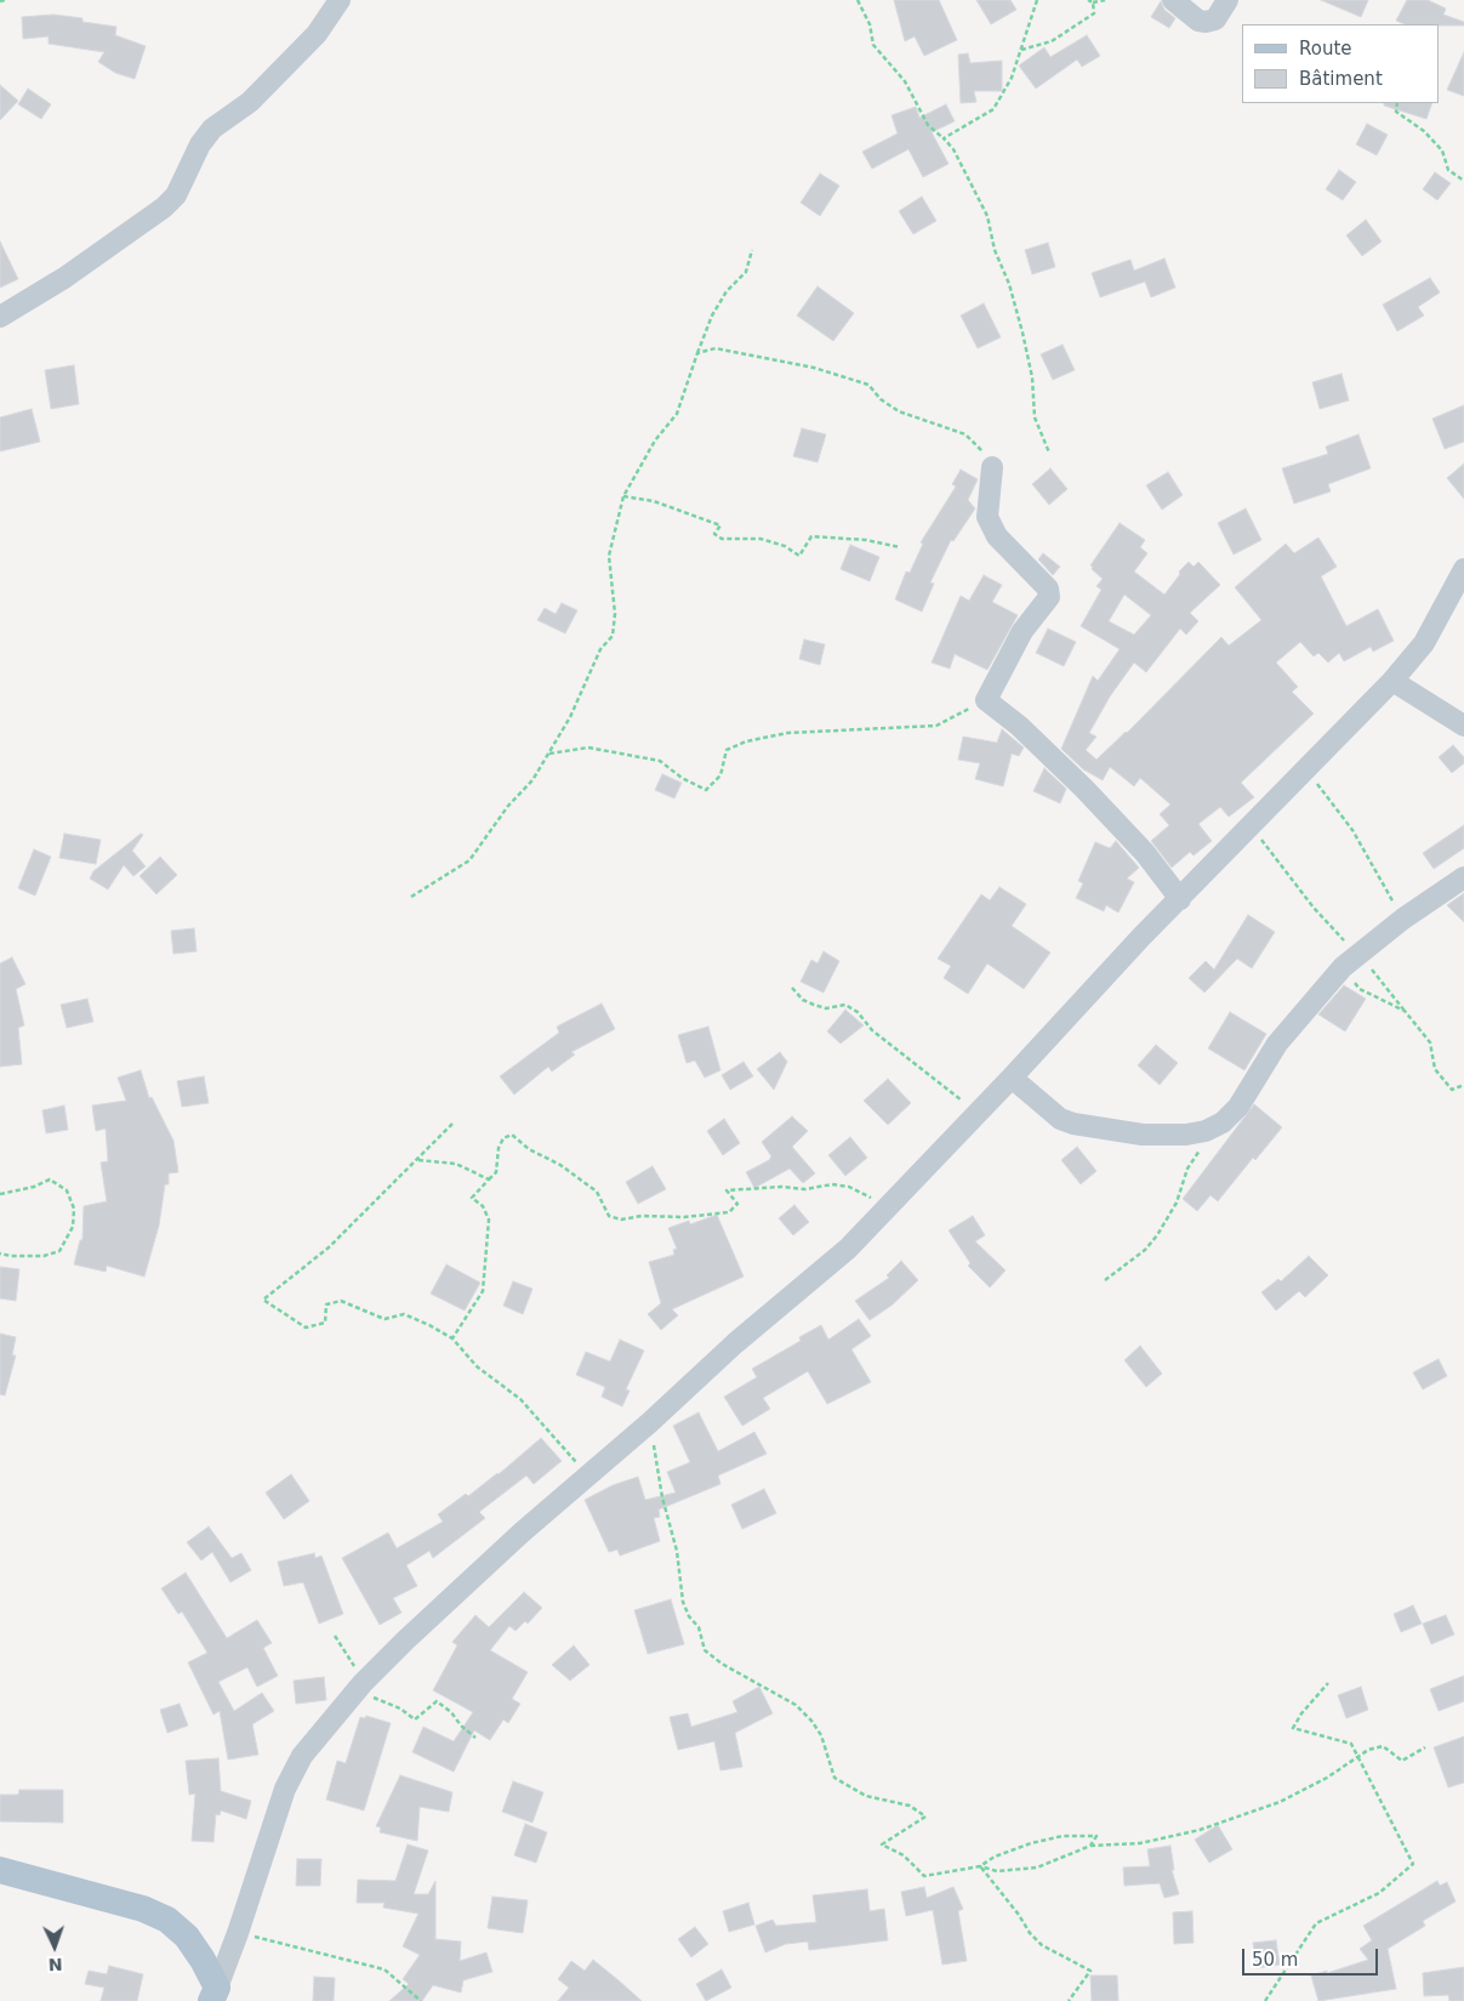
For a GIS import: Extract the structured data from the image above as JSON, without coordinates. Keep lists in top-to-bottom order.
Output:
{
  "legend": ["Route", "Bâtiment"],
  "scale_bar": "50 m",
  "north": "bottom"
}
